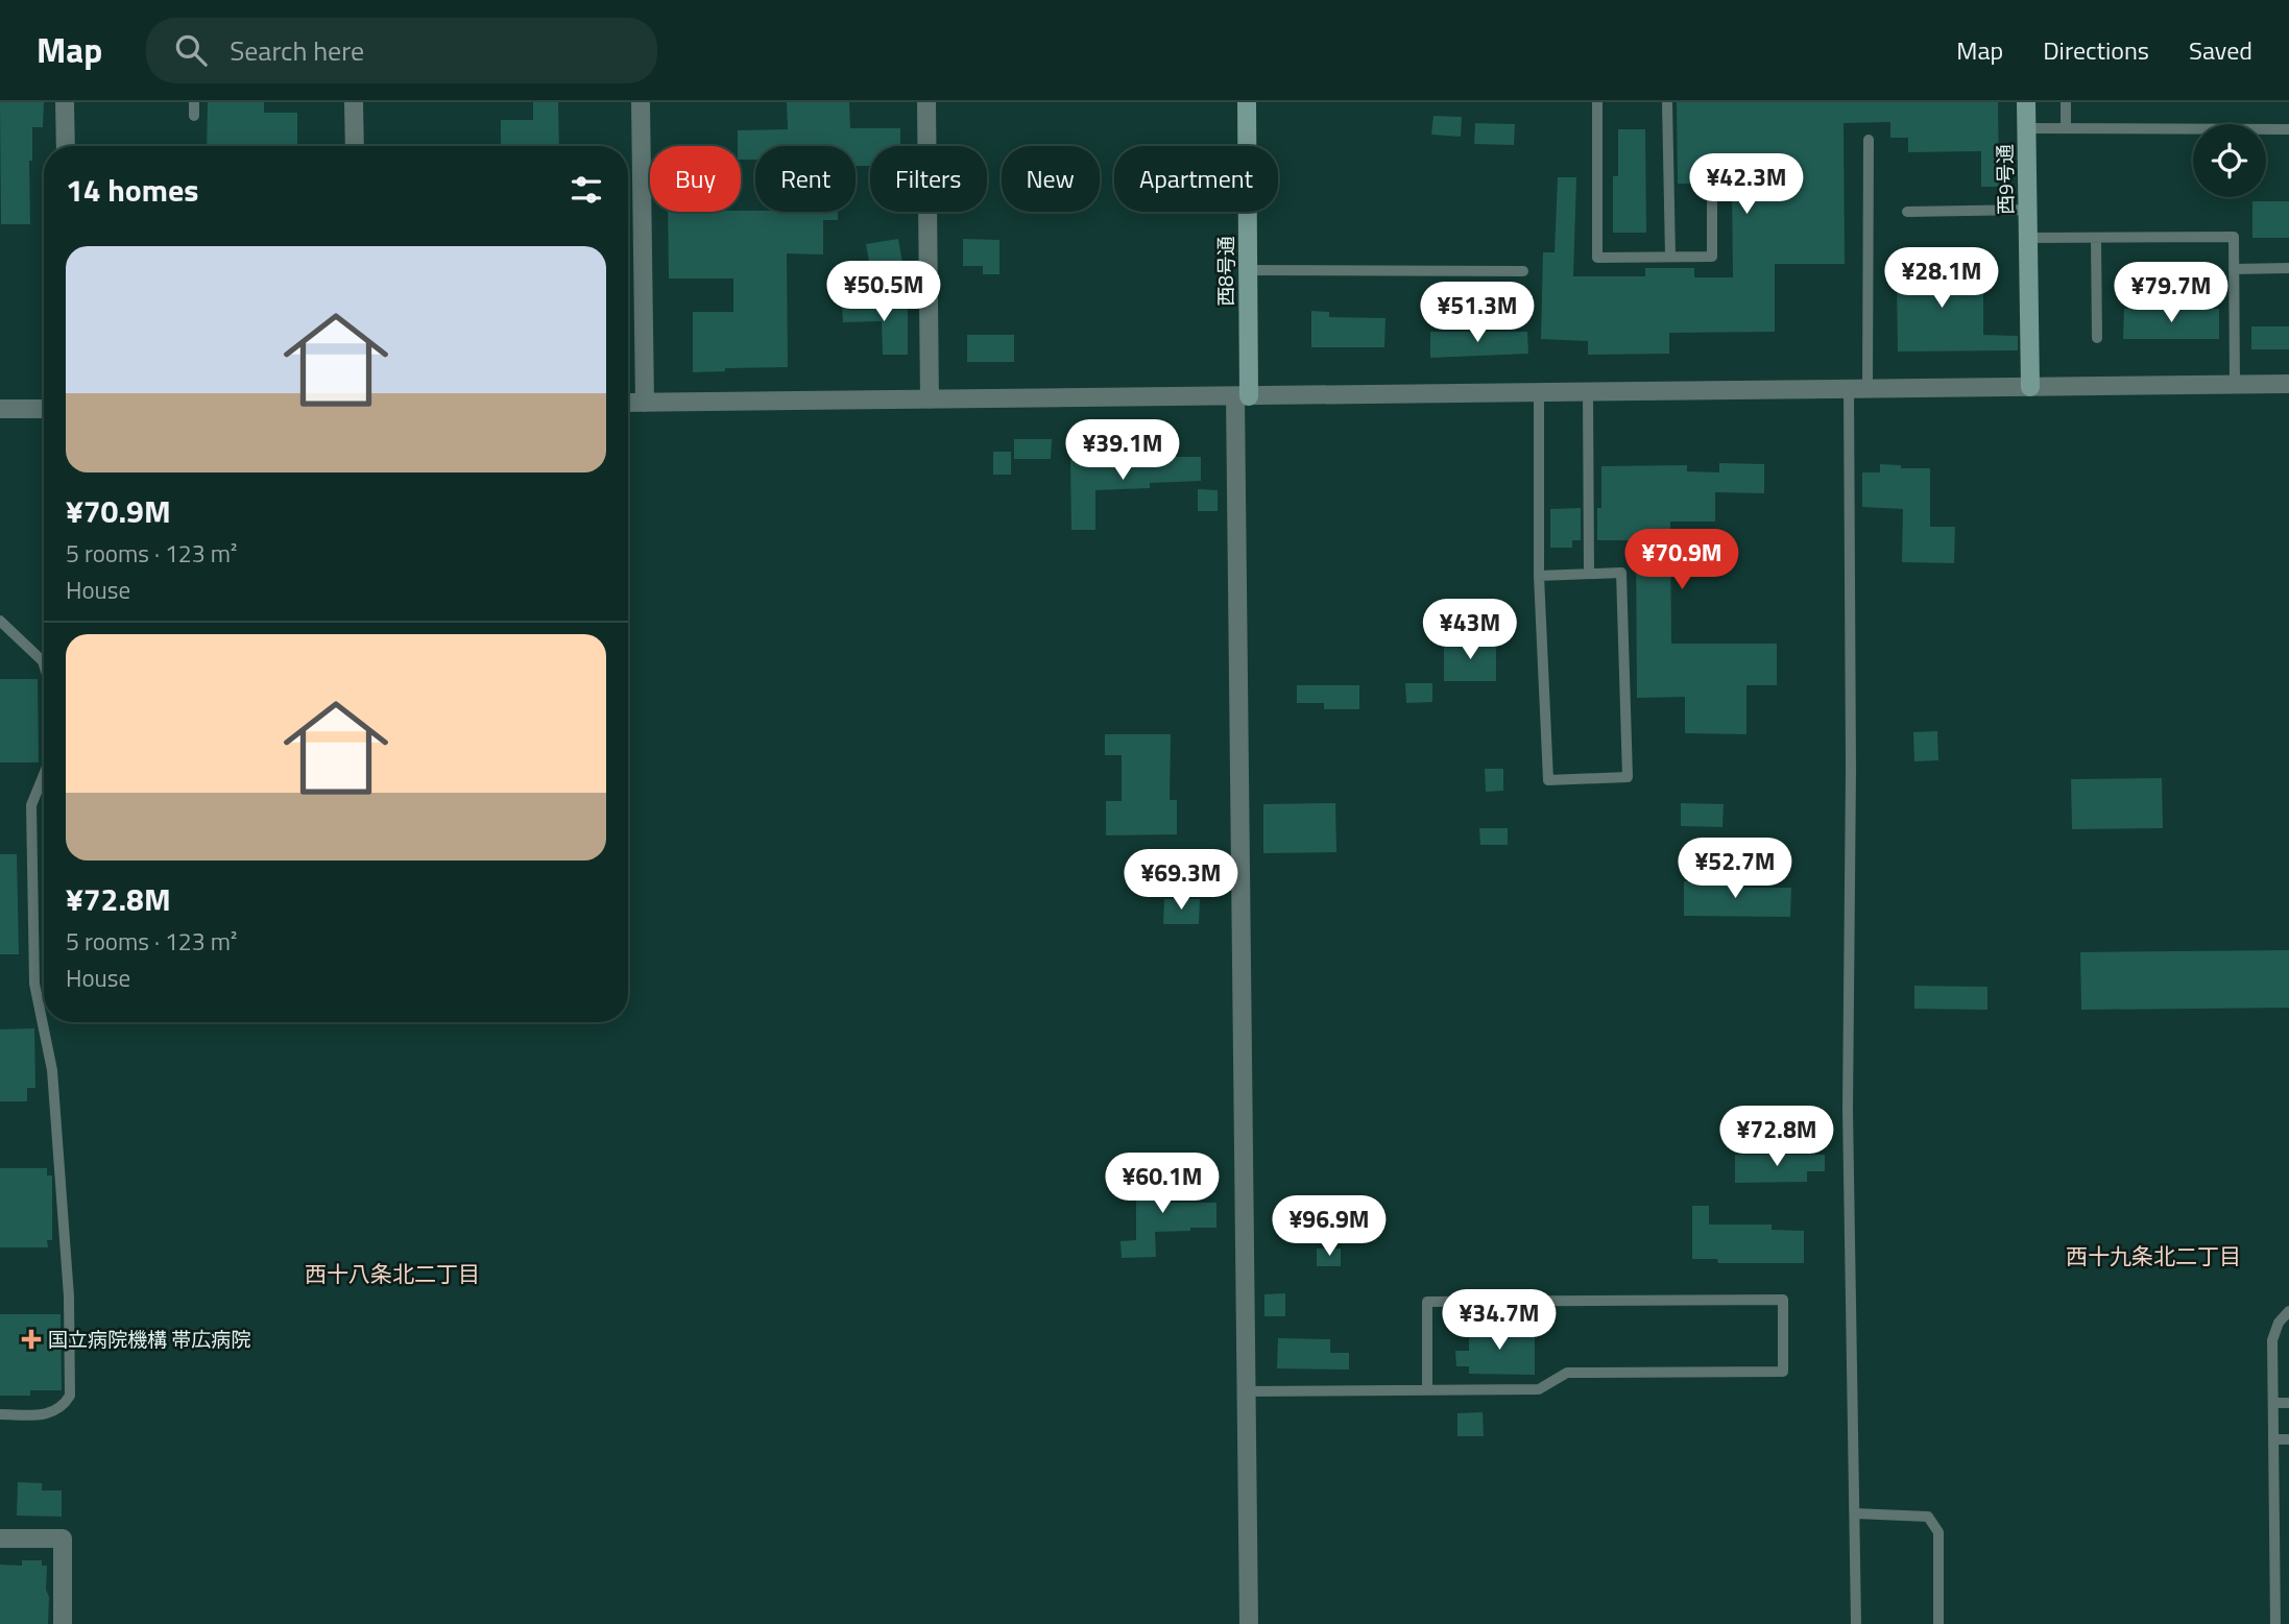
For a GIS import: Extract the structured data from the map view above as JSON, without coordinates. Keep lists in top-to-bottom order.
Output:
{
  "streets": {
    "street": ["西9号通", "西8号通"]
  },
  "districts": ["西十九条北二丁目", "西十八条北二丁目"],
  "places": {
    "health": ["国立病院機構 帯広病院"]
  },
  "page": {
    "header": "Map",
    "search": "Search here",
    "nav": ["Map", "Directions", "Saved"],
    "chip": [
      "Buy",
      "Rent",
      "Filters",
      "New",
      "Apartment"
    ],
    "heading": "14 homes",
    "price": [
      "¥42.3M",
      "¥28.1M",
      "¥50.5M",
      "¥79.7M",
      "¥51.3M",
      "¥39.1M",
      "¥70.9M",
      "¥43M",
      "¥52.7M",
      "¥69.3M",
      "¥72.8M",
      "¥60.1M",
      "¥96.9M",
      "¥34.7M"
    ],
    "list": [
      {
        "name": "¥70.9M",
        "note": "5 rooms · 123 m² · House"
      },
      {
        "name": "¥72.8M",
        "note": "5 rooms · 123 m² · House"
      }
    ]
  }
}
